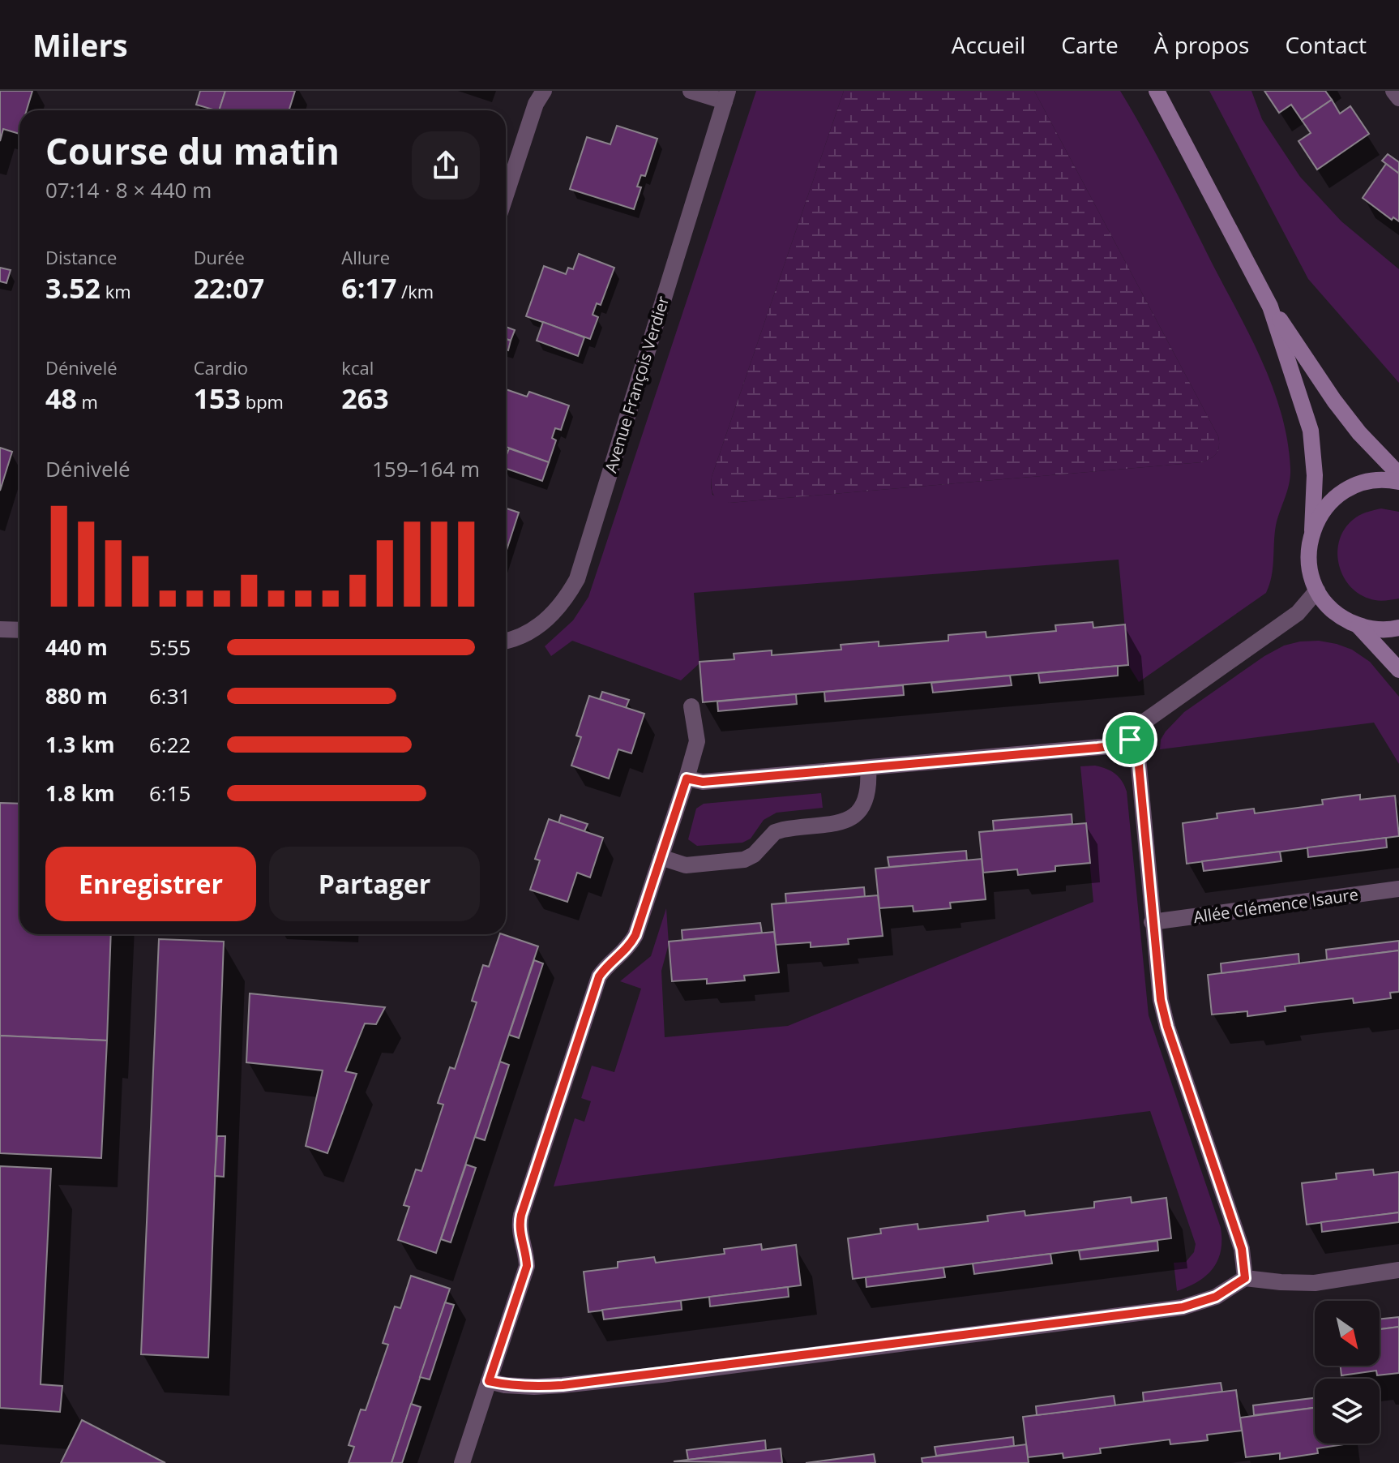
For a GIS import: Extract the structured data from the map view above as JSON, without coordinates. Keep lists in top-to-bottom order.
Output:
{
  "streets": {
    "street": ["Avenue François Verdier", "Allée Clémence Isaure"]
  },
  "north": "bottom right",
  "page": {
    "header": "Milers",
    "nav": [
      "Accueil",
      "Carte",
      "À propos",
      "Contact"
    ],
    "heading": ["Course du matin", "07:14 · 8 × 440 m"],
    "stats": [
      ["Distance", "3.52 km"],
      ["Durée", "22:07"],
      ["Allure", "6:17 /km"],
      ["Dénivelé", "48 m"],
      ["Cardio", "153 bpm"],
      ["kcal", "263"]
    ],
    "chart": ["Dénivelé", "159–164 m"],
    "list": [
      {
        "name": "440 m",
        "note": "5:55"
      },
      {
        "name": "880 m",
        "note": "6:31"
      },
      {
        "name": "1.3 km",
        "note": "6:22"
      },
      {
        "name": "1.8 km",
        "note": "6:15"
      }
    ],
    "buttons": ["Enregistrer", "Partager"]
  }
}
